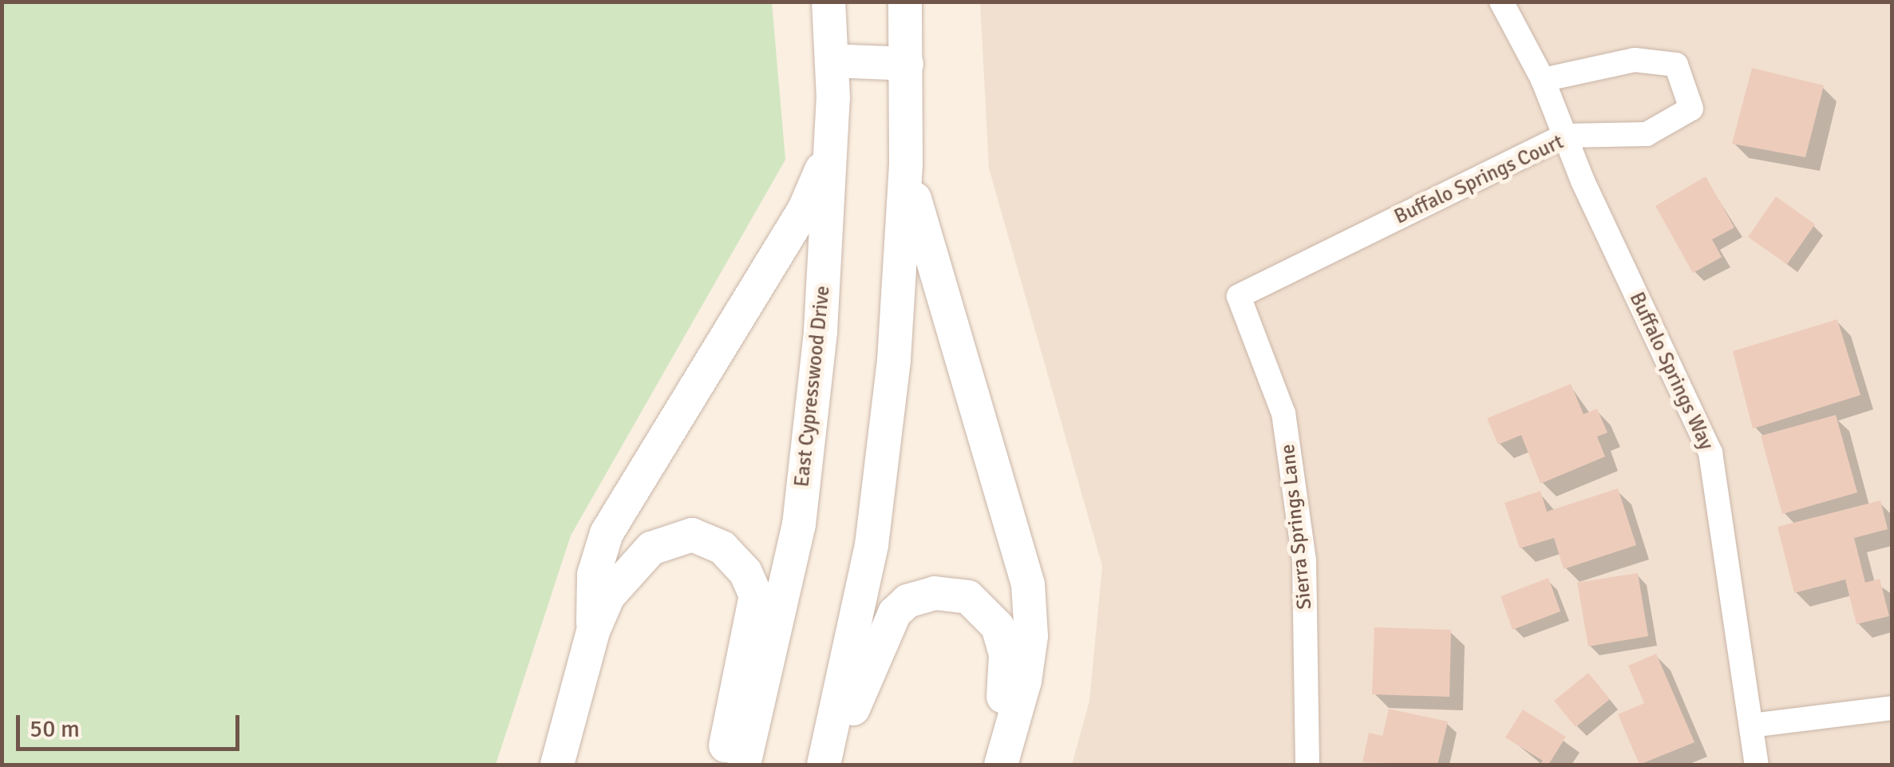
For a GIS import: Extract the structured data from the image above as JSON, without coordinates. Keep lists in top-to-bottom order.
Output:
{
  "streets": {
    "main road": ["East Cypresswood Drive"],
    "street": ["Buffalo Springs Court", "Buffalo Springs Way", "Sierra Springs Lane"]
  },
  "crossings": [
    ["Buffalo Springs Court", "Buffalo Springs Way"],
    ["Buffalo Springs Court", "Sierra Springs Lane"]
  ],
  "scale_bar": "50 m"
}
